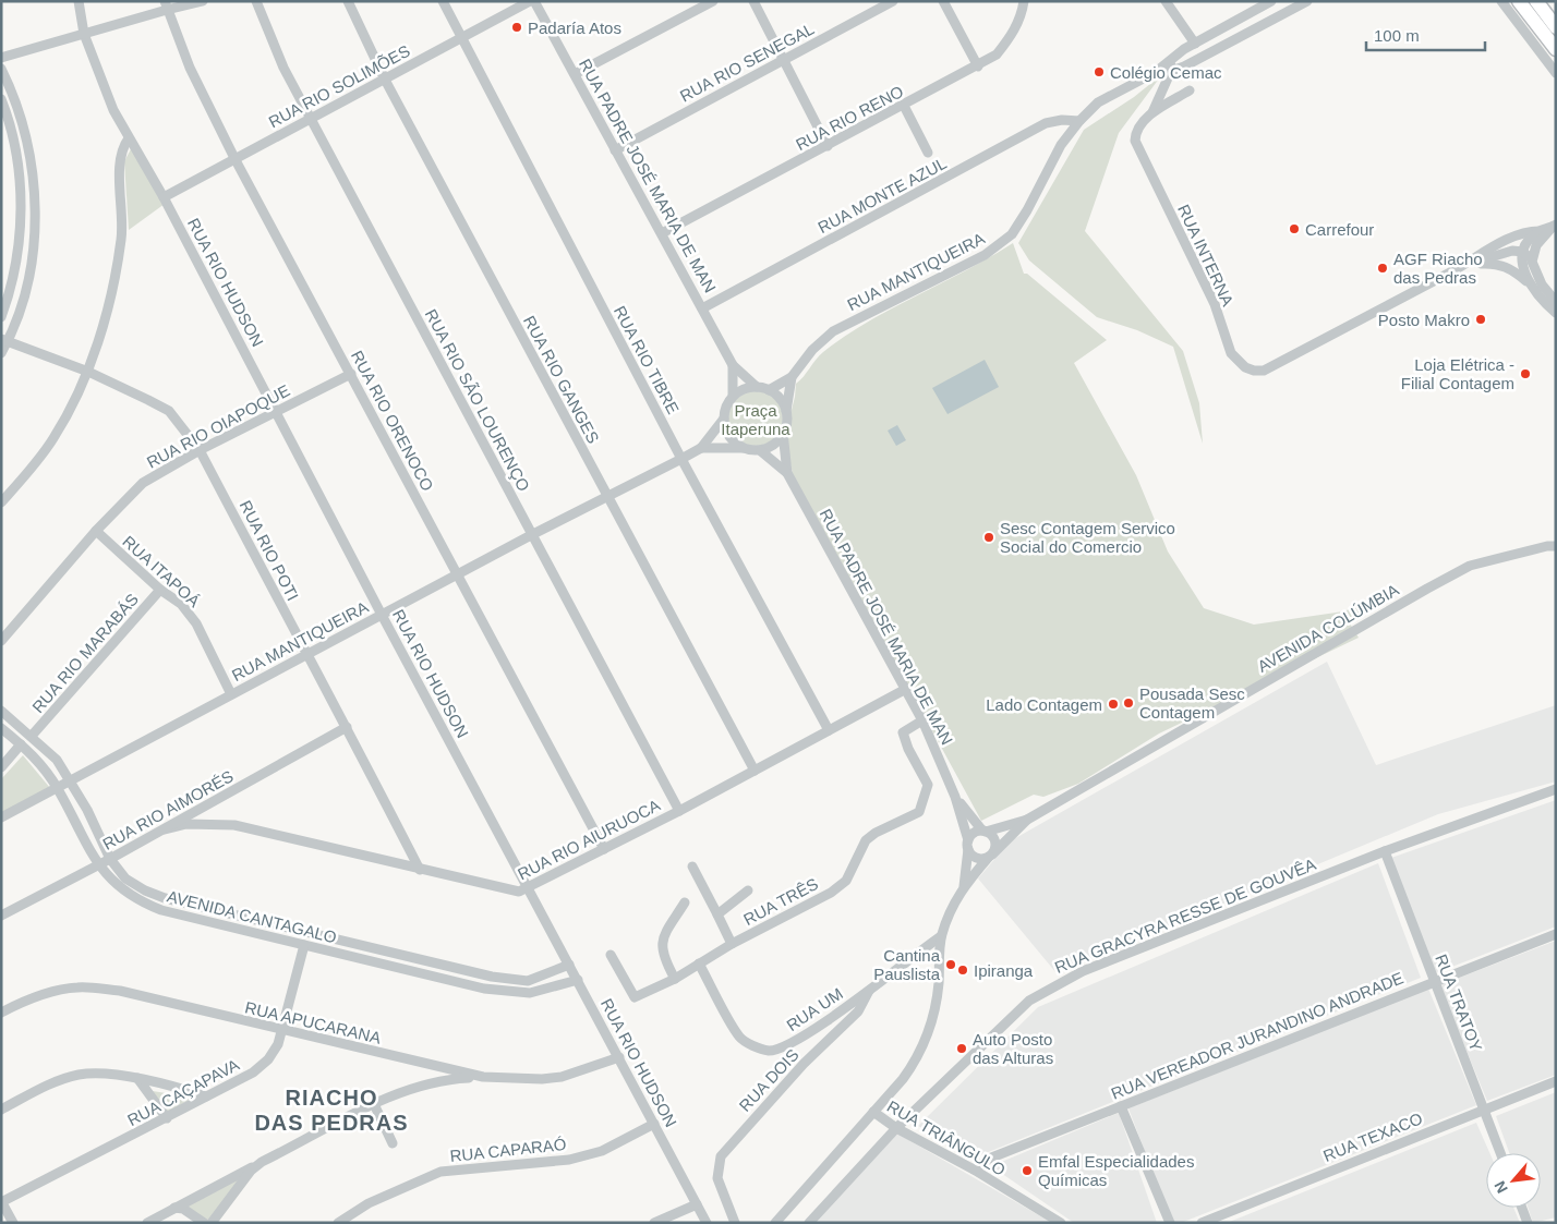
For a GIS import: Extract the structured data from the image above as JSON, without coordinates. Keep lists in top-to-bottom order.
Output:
{
  "streets": {
    "street": [
      "RUA RIO SENEGAL",
      "RUA RIO SOLIMÕES",
      "RUA RIO RENO",
      "RUA PADRE JOSÉ MARIA DE MAN",
      "RUA MONTE AZUL",
      "RUA INTERNA",
      "RUA MANTIQUEIRA",
      "RUA RIO HUDSON",
      "RUA RIO TIBRE",
      "RUA RIO GANGES",
      "RUA RIO SÃO LOURENÇO",
      "RUA RIO ORENOCO",
      "RUA RIO OIAPOQUE",
      "RUA RIO POTI",
      "RUA ITAPOÁ",
      "AVENIDA COLÚMBIA",
      "RUA RIO MARABÁS",
      "RUA RIO AIMORÉS",
      "RUA RIO AIURUOCA",
      "RUA TRÊS",
      "RUA GRACYRA RESSE DE GOUVÊA",
      "AVENIDA CANTAGALO",
      "RUA TRATOY",
      "RUA UM",
      "RUA APUCARANA",
      "RUA VEREADOR JURANDINO ANDRADE",
      "RUA DOIS",
      "RUA CAÇAPAVA",
      "RUA TEXACO",
      "RUA TRIÂNGULO",
      "RUA CAPARAÓ"
    ]
  },
  "crossings": [
    ["RUA RIO SENEGAL", "RUA PADRE JOSÉ MARIA DE MAN"],
    ["RUA RIO SOLIMÕES", "RUA RIO HUDSON"],
    ["RUA RIO SOLIMÕES", "RUA RIO TIBRE"],
    ["RUA RIO SOLIMÕES", "RUA RIO GANGES"],
    ["RUA RIO SOLIMÕES", "RUA RIO SÃO LOURENÇO"],
    ["RUA RIO SOLIMÕES", "RUA RIO ORENOCO"],
    ["RUA RIO RENO", "RUA PADRE JOSÉ MARIA DE MAN"],
    ["RUA PADRE JOSÉ MARIA DE MAN", "RUA MONTE AZUL"],
    ["RUA PADRE JOSÉ MARIA DE MAN", "RUA MANTIQUEIRA"],
    ["RUA PADRE JOSÉ MARIA DE MAN", "AVENIDA COLÚMBIA"],
    ["RUA PADRE JOSÉ MARIA DE MAN", "RUA RIO AIURUOCA"],
    ["RUA PADRE JOSÉ MARIA DE MAN", "RUA TRÊS"],
    ["RUA MONTE AZUL", "RUA MANTIQUEIRA"],
    ["RUA INTERNA", "RUA MANTIQUEIRA"],
    ["RUA MANTIQUEIRA", "RUA RIO HUDSON"],
    ["RUA MANTIQUEIRA", "RUA RIO TIBRE"],
    ["RUA MANTIQUEIRA", "RUA RIO GANGES"],
    ["RUA MANTIQUEIRA", "RUA RIO SÃO LOURENÇO"],
    ["RUA MANTIQUEIRA", "RUA RIO ORENOCO"],
    ["RUA MANTIQUEIRA", "RUA RIO POTI"],
    ["RUA MANTIQUEIRA", "RUA ITAPOÁ"],
    ["RUA MANTIQUEIRA", "AVENIDA CANTAGALO"],
    ["RUA RIO HUDSON", "RUA RIO OIAPOQUE"],
    ["RUA RIO HUDSON", "RUA RIO AIURUOCA"],
    ["RUA RIO HUDSON", "AVENIDA CANTAGALO"],
    ["RUA RIO HUDSON", "RUA APUCARANA"],
    ["RUA RIO HUDSON", "RUA CAPARAÓ"],
    ["RUA RIO TIBRE", "RUA RIO AIURUOCA"],
    ["RUA RIO GANGES", "RUA RIO AIURUOCA"],
    ["RUA RIO SÃO LOURENÇO", "RUA RIO AIURUOCA"],
    ["RUA RIO ORENOCO", "RUA RIO OIAPOQUE"],
    ["RUA RIO ORENOCO", "RUA RIO AIURUOCA"],
    ["RUA RIO OIAPOQUE", "RUA RIO POTI"],
    ["RUA RIO OIAPOQUE", "RUA ITAPOÁ"],
    ["RUA RIO POTI", "RUA RIO AIMORÉS"],
    ["RUA RIO POTI", "RUA RIO AIURUOCA"],
    ["RUA ITAPOÁ", "RUA RIO MARABÁS"],
    ["RUA RIO MARABÁS", "AVENIDA CANTAGALO"],
    ["RUA RIO AIMORÉS", "RUA RIO AIURUOCA"],
    ["RUA RIO AIMORÉS", "AVENIDA CANTAGALO"],
    ["RUA TRÊS", "RUA UM"],
    ["RUA GRACYRA RESSE DE GOUVÊA", "RUA TRATOY"],
    ["RUA GRACYRA RESSE DE GOUVÊA", "RUA TRIÂNGULO"],
    ["AVENIDA CANTAGALO", "RUA CAÇAPAVA"],
    ["RUA TRATOY", "RUA VEREADOR JURANDINO ANDRADE"],
    ["RUA TRATOY", "RUA TEXACO"],
    ["RUA UM", "RUA DOIS"],
    ["RUA APUCARANA", "RUA CAÇAPAVA"],
    ["RUA VEREADOR JURANDINO ANDRADE", "RUA TRIÂNGULO"]
  ],
  "districts": ["RIACHO DAS PEDRAS"],
  "parks": ["Praça Itaperuna"],
  "places": [
    "Padaría Atos",
    "Colégio Cemac",
    "Carrefour",
    "AGF Riacho das Pedras",
    "Posto Makro",
    "Loja Elétrica - Filial Contagem",
    "Sesc Contagem Servico Social do Comercio",
    "Pousada Sesc Contagem",
    "Lado Contagem",
    "Cantina Pauslista",
    "Ipiranga",
    "Auto Posto das Alturas",
    "Emfal Especialidades Químicas"
  ],
  "scale_bar": "100 m",
  "north": "bottom left"
}
